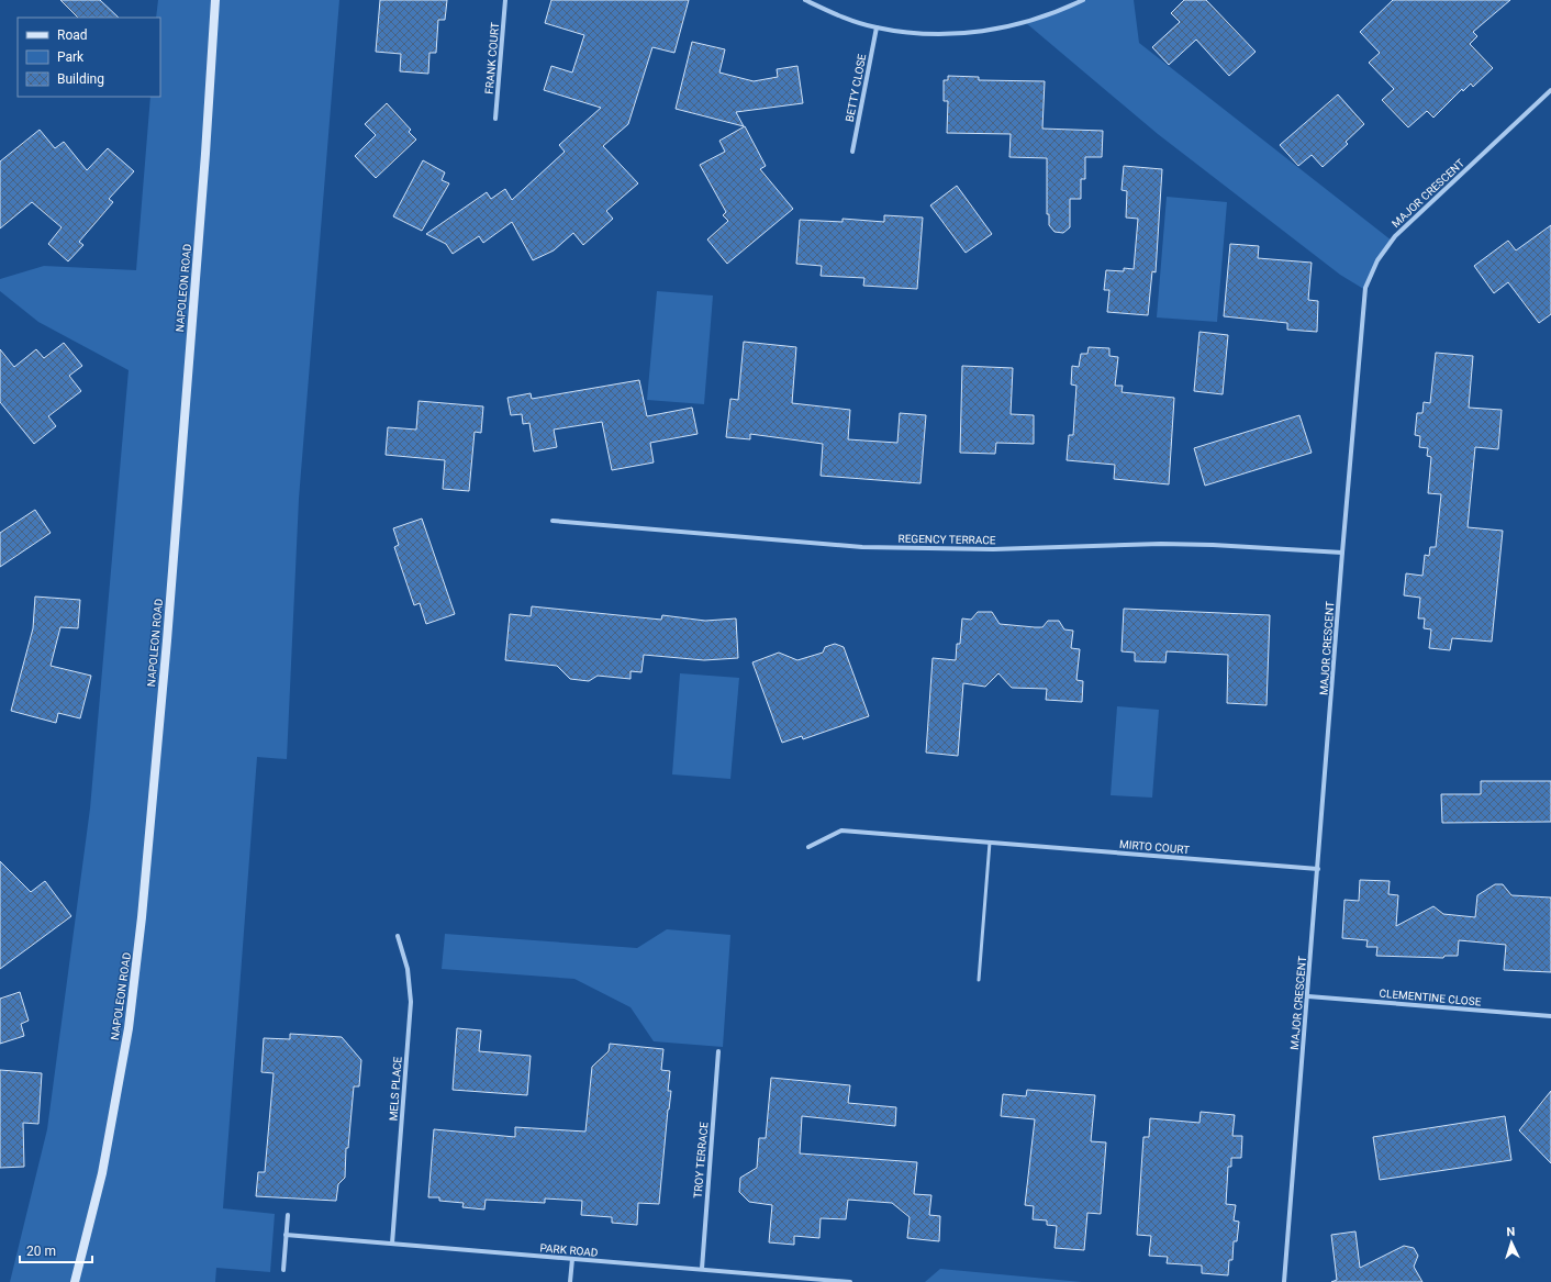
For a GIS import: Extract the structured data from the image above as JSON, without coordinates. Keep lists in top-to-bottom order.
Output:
{
  "streets": {
    "main road": ["NAPOLEON ROAD"],
    "street": [
      "FRANK COURT",
      "BETTY CLOSE",
      "MAJOR CRESCENT",
      "REGENCY TERRACE",
      "MIRTO COURT",
      "CLEMENTINE CLOSE",
      "MELS PLACE",
      "TROY TERRACE",
      "PARK ROAD"
    ]
  },
  "crossings": [
    ["MAJOR CRESCENT", "REGENCY TERRACE"],
    ["MAJOR CRESCENT", "MIRTO COURT"],
    ["MAJOR CRESCENT", "CLEMENTINE CLOSE"],
    ["MELS PLACE", "PARK ROAD"],
    ["TROY TERRACE", "PARK ROAD"]
  ],
  "legend": ["Road", "Park", "Building"],
  "scale_bar": "20 m",
  "north": "top"
}
